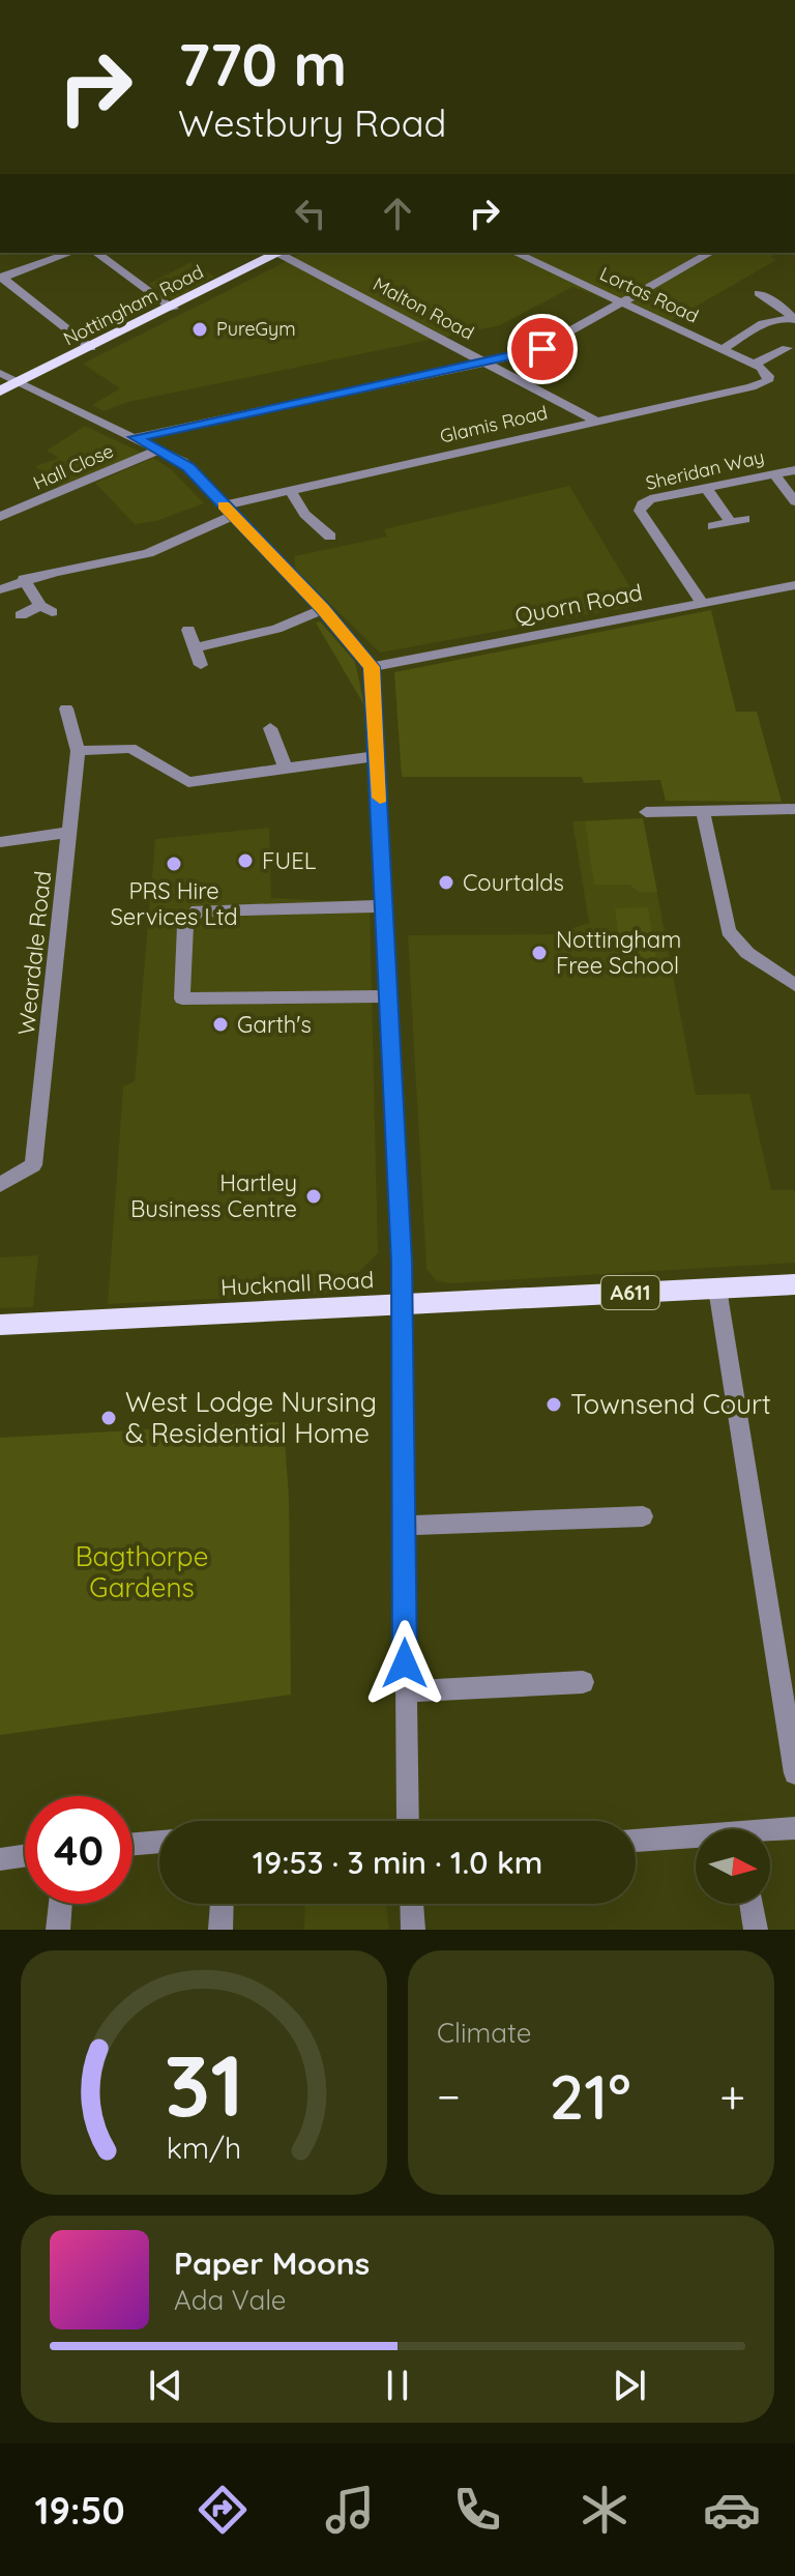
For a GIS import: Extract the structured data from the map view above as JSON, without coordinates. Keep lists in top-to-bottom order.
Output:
{
  "streets": {
    "main road": ["Nottingham Road", "Hucknall Road", "A611"],
    "street": [
      "Lortas Road",
      "Malton Road",
      "Glamis Road",
      "Hall Close",
      "Sheridan Way",
      "Quorn Road",
      "Weardale Road"
    ]
  },
  "crossings": [
    ["Lortas Road", "Glamis Road"],
    ["Malton Road", "Glamis Road"],
    ["Sheridan Way", "Quorn Road"]
  ],
  "parks": ["Bagthorpe Gardens"],
  "places": [
    "PureGym",
    "FUEL",
    "PRS Hire Services Ltd",
    "Courtalds",
    "Nottingham Free School",
    "Garth's",
    "Hartley Business Centre",
    "Townsend Court",
    "West Lodge Nursing & Residential Home"
  ],
  "north": "right",
  "page": {
    "turn": ["770 m", "Westbury Road"],
    "limit": "40",
    "trip": "19:53 · 3 min · 1.0 km",
    "tile": "Climate",
    "heat": ["−", "21°", "+"],
    "song": ["Paper Moons", "Ada Vale"],
    "tabs": "19:50",
    "gauge": ["31", "km/h"]
  }
}
